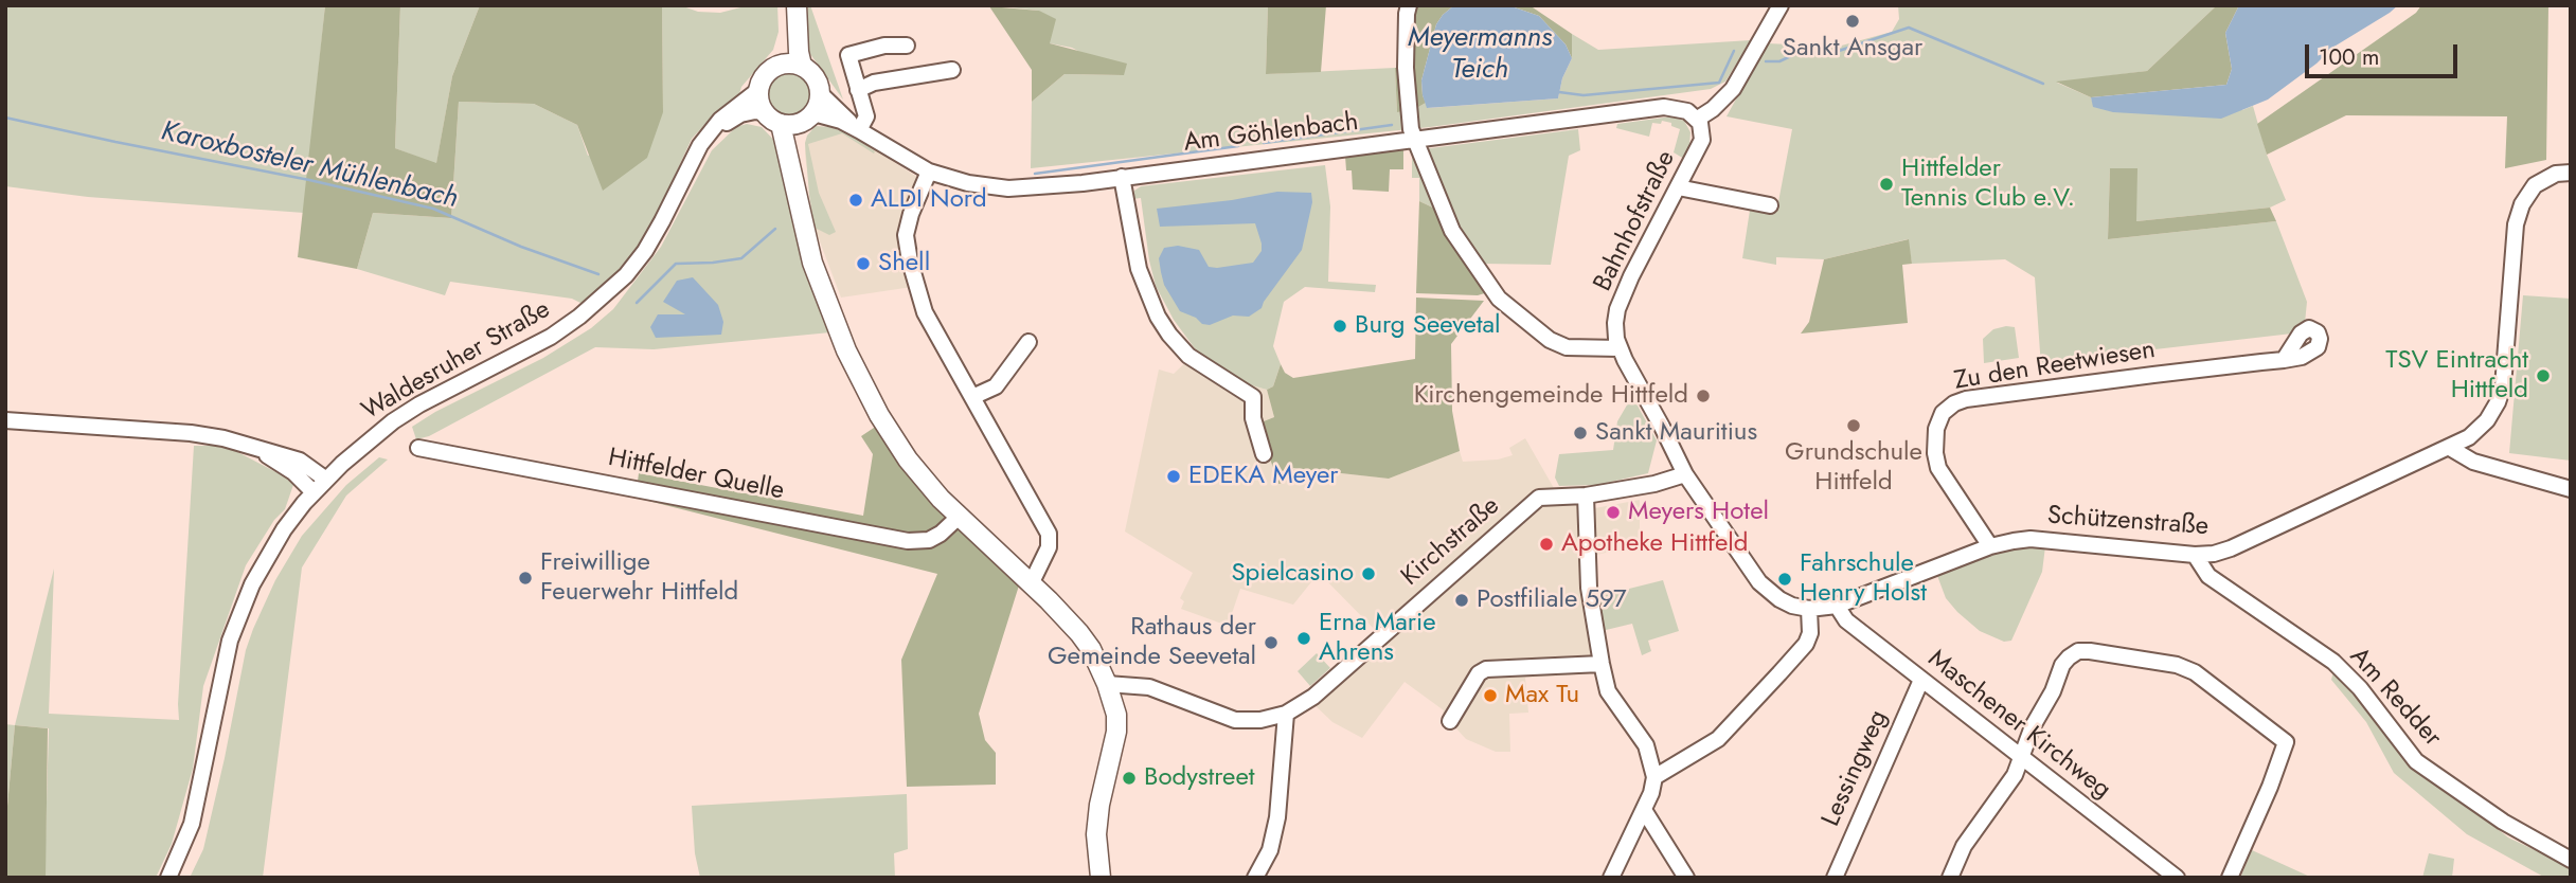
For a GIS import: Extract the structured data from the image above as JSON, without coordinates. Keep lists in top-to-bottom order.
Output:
{
  "streets": {
    "street": [
      "Am Göhlenbach",
      "Bahnhofstraße",
      "Waldesruher Straße",
      "Zu den Reetwiesen",
      "Hittfelder Quelle",
      "Schützenstraße",
      "Kirchstraße",
      "Am Redder",
      "Maschener Kirchweg",
      "Lessingweg"
    ]
  },
  "crossings": [
    ["Am Göhlenbach", "Bahnhofstraße"],
    ["Am Göhlenbach", "Waldesruher Straße"],
    ["Bahnhofstraße", "Schützenstraße"],
    ["Bahnhofstraße", "Kirchstraße"],
    ["Zu den Reetwiesen", "Schützenstraße"],
    ["Schützenstraße", "Am Redder"],
    ["Schützenstraße", "Maschener Kirchweg"],
    ["Maschener Kirchweg", "Lessingweg"]
  ],
  "water": ["Meyermanns Teich", "Karoxbosteler Mühlenbach"],
  "places": [
    "Sankt Ansgar",
    "Hittfelder Tennis Club e.V.",
    "ALDI Nord",
    "Shell",
    "Burg Seevetal",
    "TSV Eintracht Hittfeld",
    "Kirchengemeinde Hittfeld",
    "Grundschule Hittfeld",
    "Sankt Mauritius",
    "EDEKA Meyer",
    "Meyers Hotel",
    "Apotheke Hittfeld",
    "Spielcasino",
    "Freiwillige Feuerwehr Hittfeld",
    "Fahrschule Henry Holst",
    "Postfiliale 597",
    "Erna Marie Ahrens",
    "Rathaus der Gemeinde Seevetal",
    "Max Tu",
    "Bodystreet"
  ],
  "scale_bar": "100 m"
}
